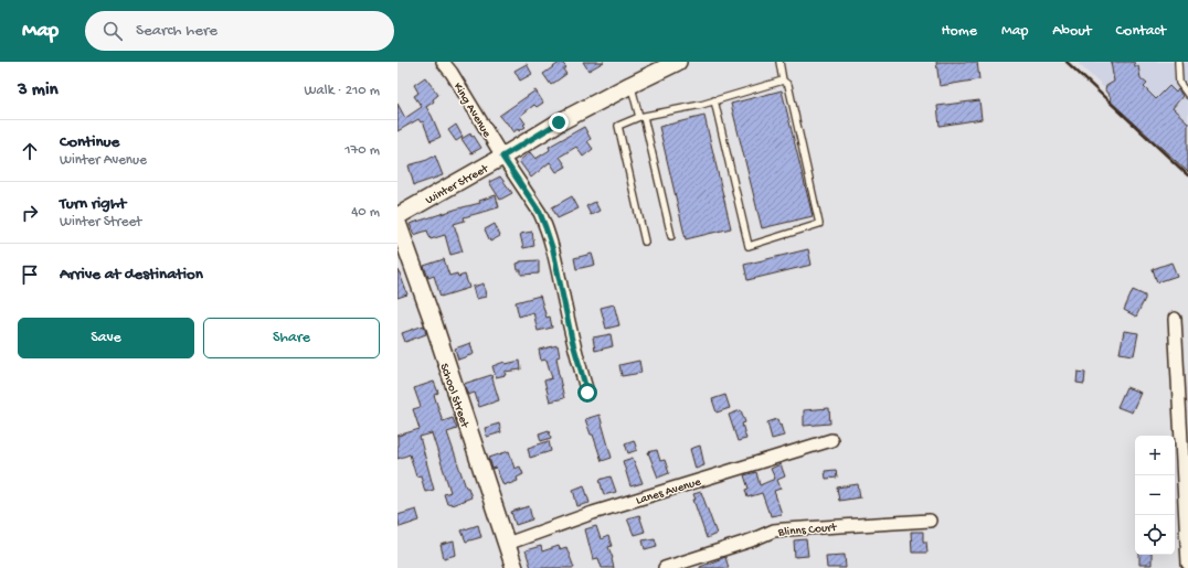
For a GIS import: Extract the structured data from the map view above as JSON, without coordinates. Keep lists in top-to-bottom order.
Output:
{
  "streets": {
    "street": [
      "King Avenue",
      "Winter Street",
      "School Street",
      "Lanes Avenue",
      "Blinns Court"
    ]
  },
  "crossings": [
    ["King Avenue", "Winter Street"],
    ["School Street", "Lanes Avenue"]
  ],
  "page": {
    "header": "Map",
    "search": "Search here",
    "nav": [
      "Home",
      "Map",
      "About",
      "Contact"
    ],
    "heading": ["3 min", "Walk · 210 m"],
    "list": [
      ["Continue", "Winter Avenue", "170 m"],
      ["Turn right", "Winter Street", "40 m"],
      "Arrive at destination"
    ],
    "buttons": ["Save", "Share"],
    "map_buttons": ["+", "−"]
  }
}
